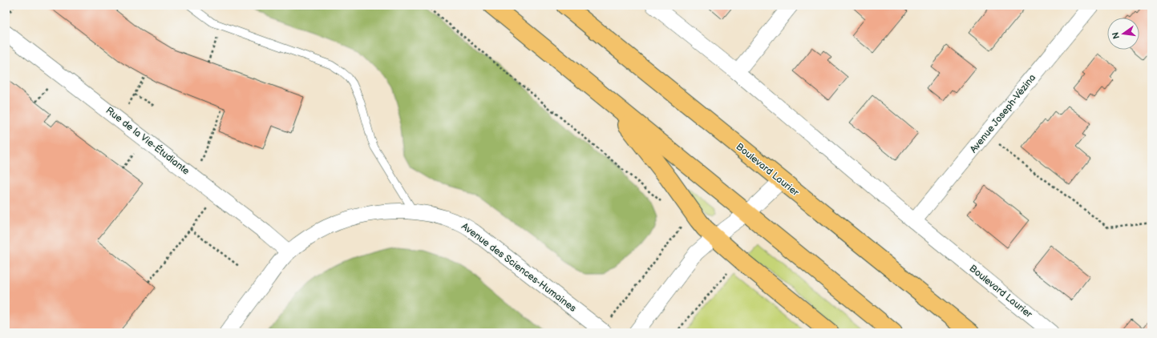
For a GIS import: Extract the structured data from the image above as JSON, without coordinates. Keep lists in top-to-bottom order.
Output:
{
  "streets": {
    "main road": ["Boulevard Laurier"],
    "street": ["Avenue Joseph-Vézina", "Rue de la Vie-Étudiante", "Avenue des Sciences-Humaines"]
  },
  "crossings": [
    ["Avenue Joseph-Vézina", "Boulevard Laurier"],
    ["Rue de la Vie-Étudiante", "Avenue des Sciences-Humaines"]
  ],
  "north": "left"
}
